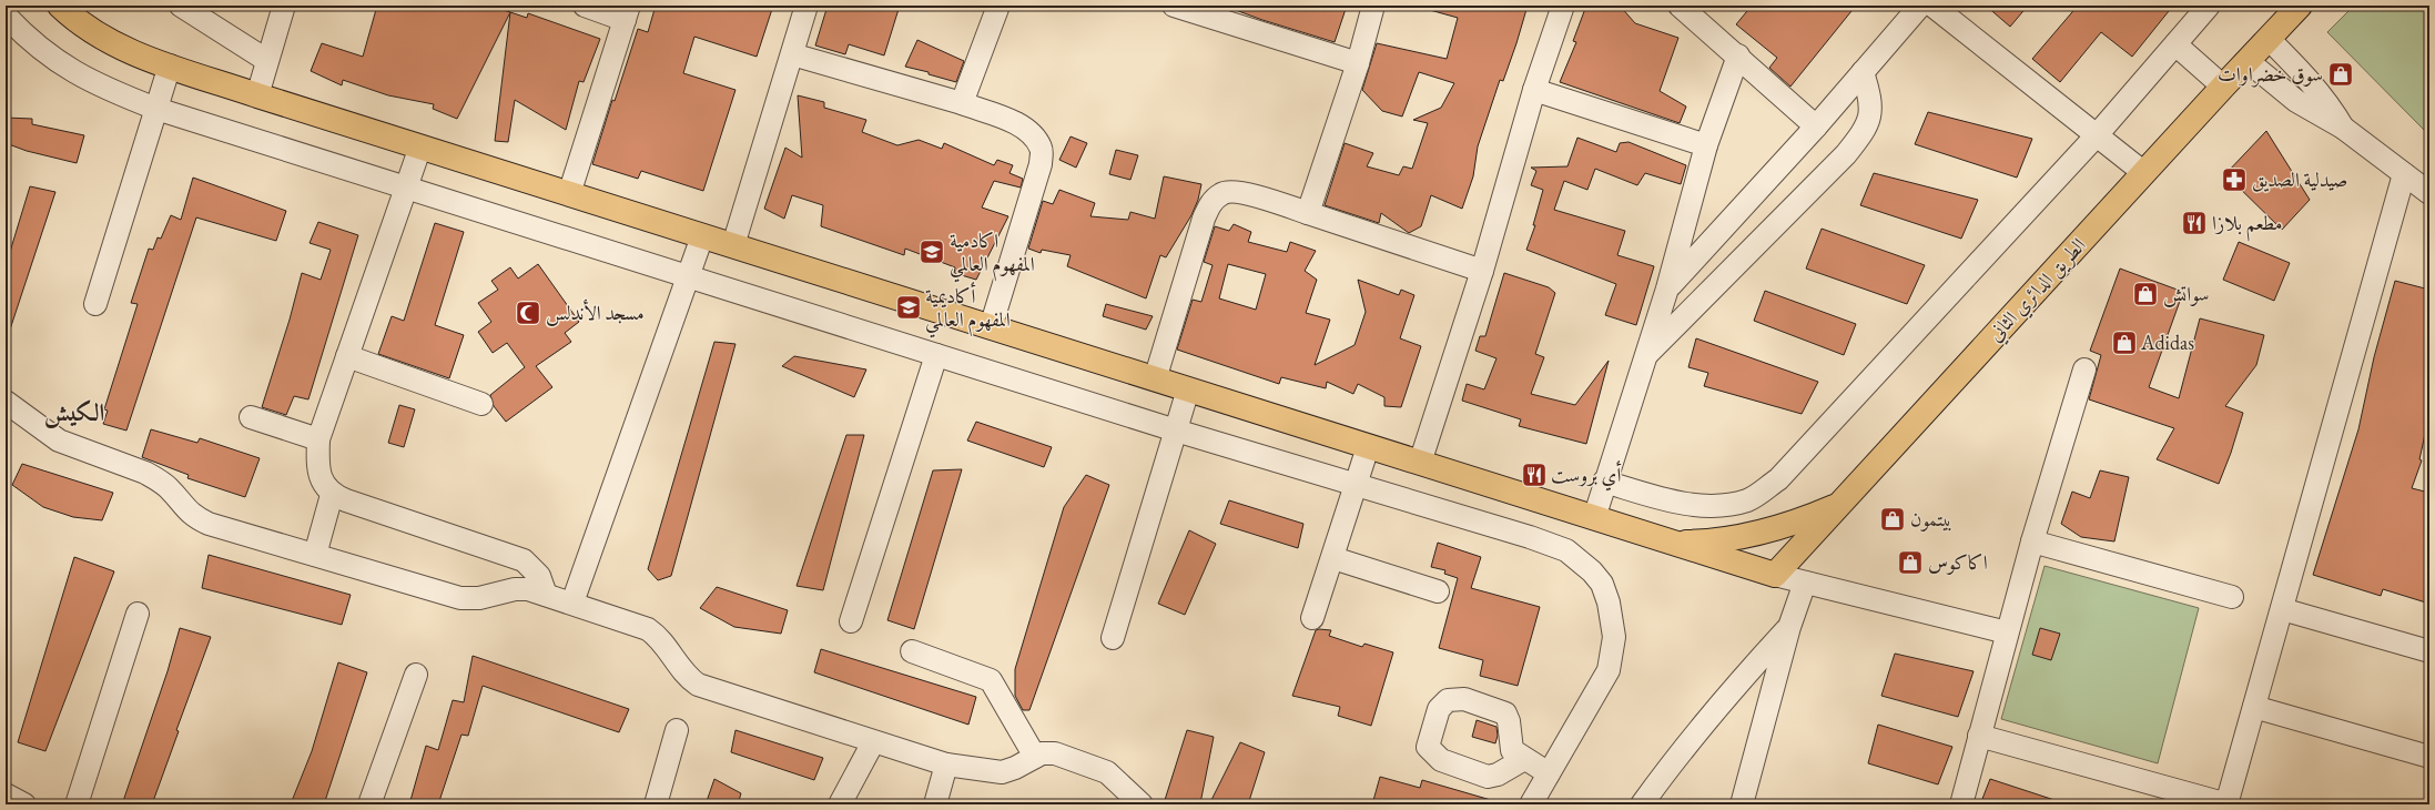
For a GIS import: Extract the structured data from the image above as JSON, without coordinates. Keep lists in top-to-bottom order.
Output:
{
  "streets": {
    "main road": ["الطريق الدائري الثاني"]
  },
  "districts": ["الكيش"],
  "places": {
    "shop": [
      "سوق خضراوات",
      "سواتش",
      "Adidas",
      "بيتمون",
      "اكاكوس"
    ],
    "pharmacy": ["صيدلية الصديق"],
    "restaurant": ["مطعم بلازا", "أي بروست"],
    "school or university": ["اكادمية المفهوم العالمي", "أكاديمية المفهوم العالمي"],
    "mosque": ["مسجد الأندلس"]
  }
}
